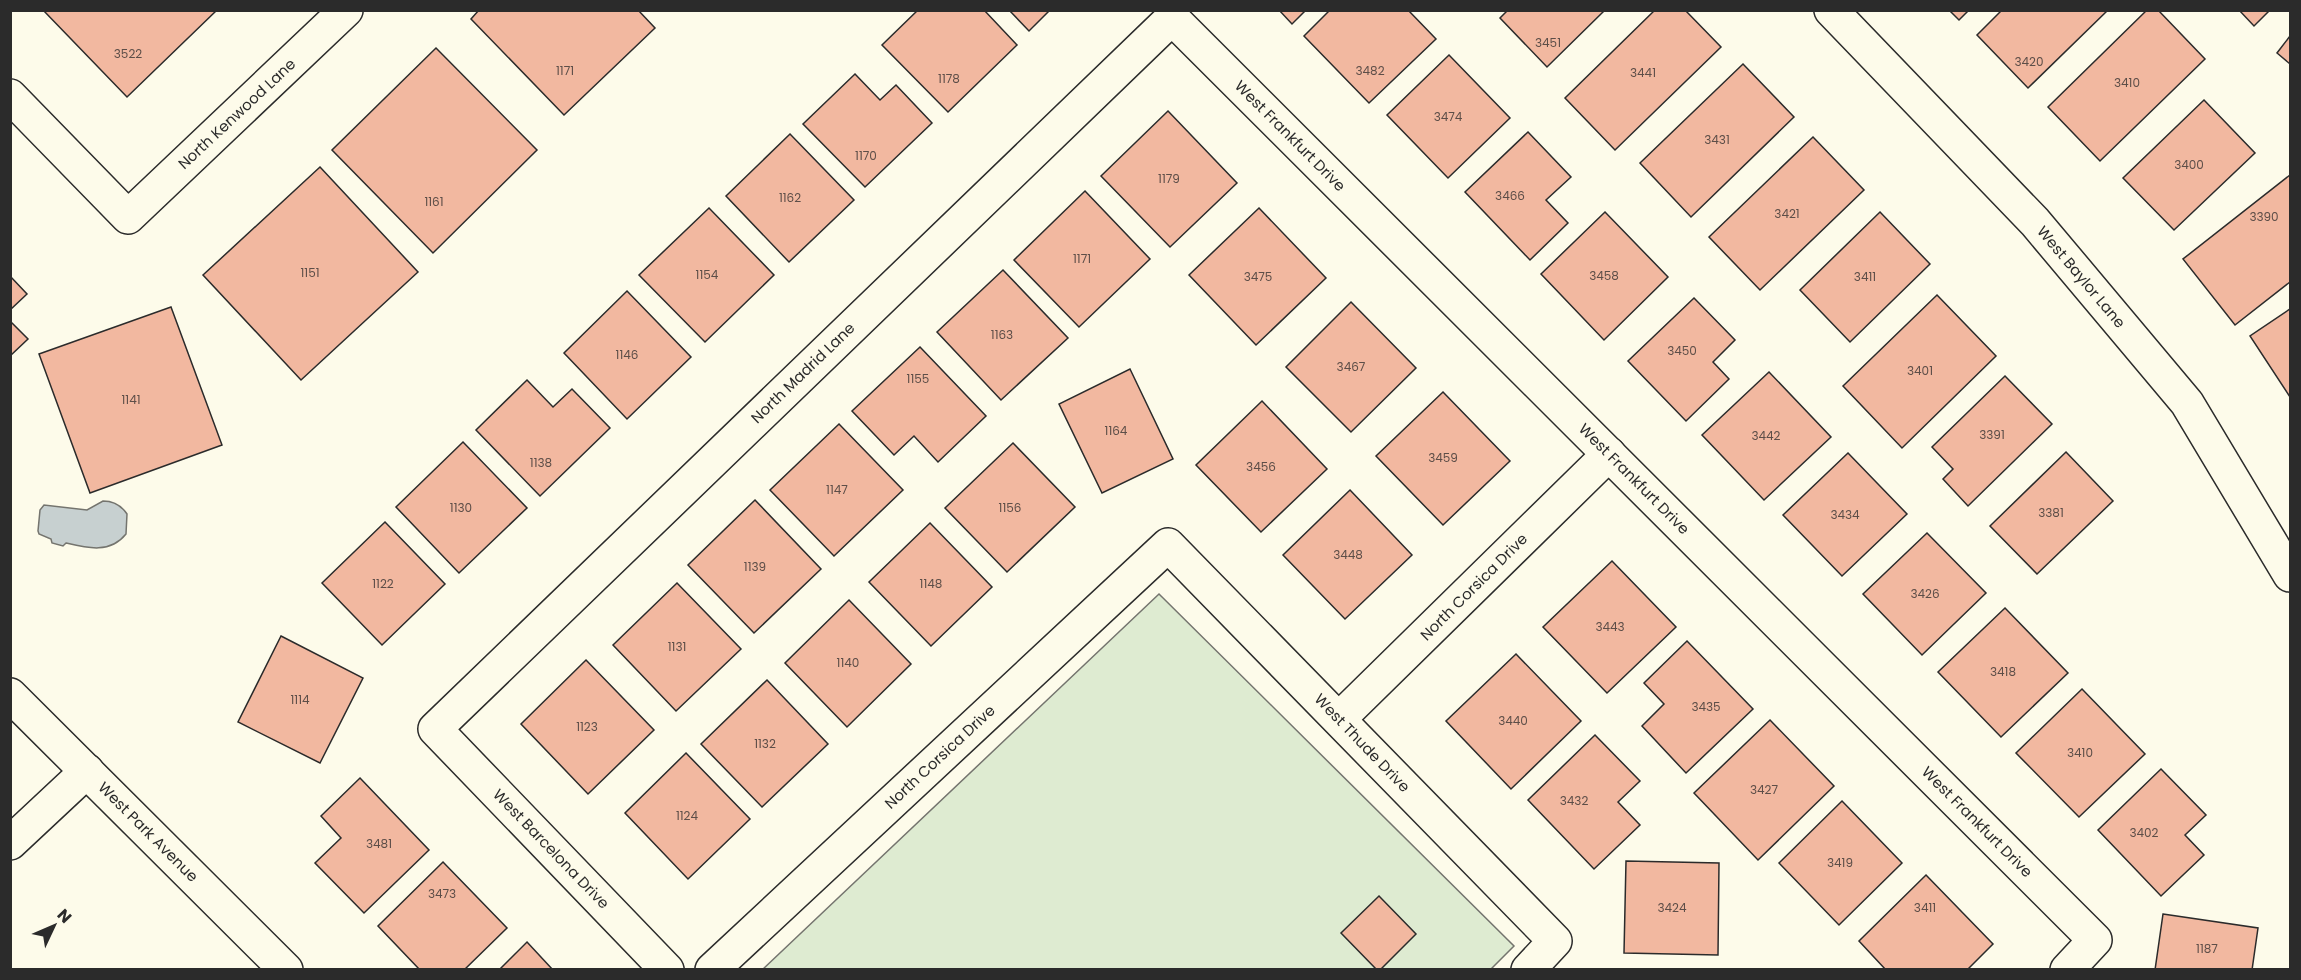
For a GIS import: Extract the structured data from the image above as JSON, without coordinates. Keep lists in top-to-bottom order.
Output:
{
  "streets": {
    "street": [
      "North Kenwood Lane",
      "West Frankfurt Drive",
      "West Baylor Lane",
      "North Madrid Lane",
      "North Corsica Drive",
      "West Thude Drive",
      "West Park Avenue",
      "West Barcelona Drive"
    ]
  },
  "crossings": [
    ["West Frankfurt Drive", "North Madrid Lane"],
    ["West Frankfurt Drive", "North Corsica Drive"],
    ["North Madrid Lane", "West Barcelona Drive"],
    ["North Corsica Drive", "West Thude Drive"]
  ],
  "house_numbers": [
    "3451",
    "3522",
    "3420",
    "1171",
    "3482",
    "3441",
    "1178",
    "3410",
    "3474",
    "3431",
    "1170",
    "3400",
    "1179",
    "3466",
    "1162",
    "1161",
    "3421",
    "3390",
    "1171",
    "1151",
    "1154",
    "3458",
    "3475",
    "3411",
    "1163",
    "3450",
    "1146",
    "3467",
    "3401",
    "1155",
    "1141",
    "1164",
    "3391",
    "3442",
    "3459",
    "1138",
    "3456",
    "1147",
    "1130",
    "1156",
    "3381",
    "3434",
    "3448",
    "1139",
    "1122",
    "1148",
    "3426",
    "3443",
    "1131",
    "1140",
    "3418",
    "1114",
    "3435",
    "3440",
    "1123",
    "1132",
    "3410",
    "3427",
    "3432",
    "1124",
    "3402",
    "3481",
    "3419",
    "3473",
    "3424",
    "3411",
    "1187"
  ],
  "north": "top right"
}
